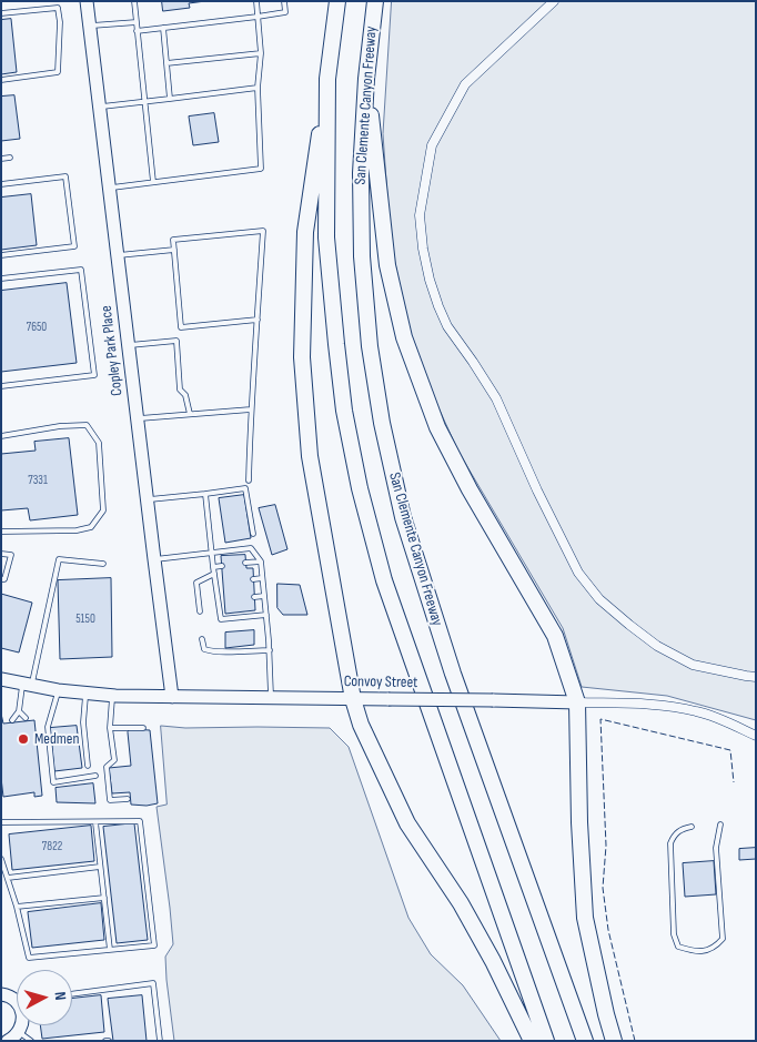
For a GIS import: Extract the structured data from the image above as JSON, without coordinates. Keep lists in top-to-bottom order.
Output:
{
  "streets": {
    "highway": ["San Clemente Canyon Freeway"],
    "main road": ["Copley Park Place", "Convoy Street"]
  },
  "crossings": [
    ["Copley Park Place", "Convoy Street"]
  ],
  "places": ["Medmen"],
  "house_numbers": [
    "7650",
    "7331",
    "5150",
    "7822"
  ],
  "north": "right"
}
